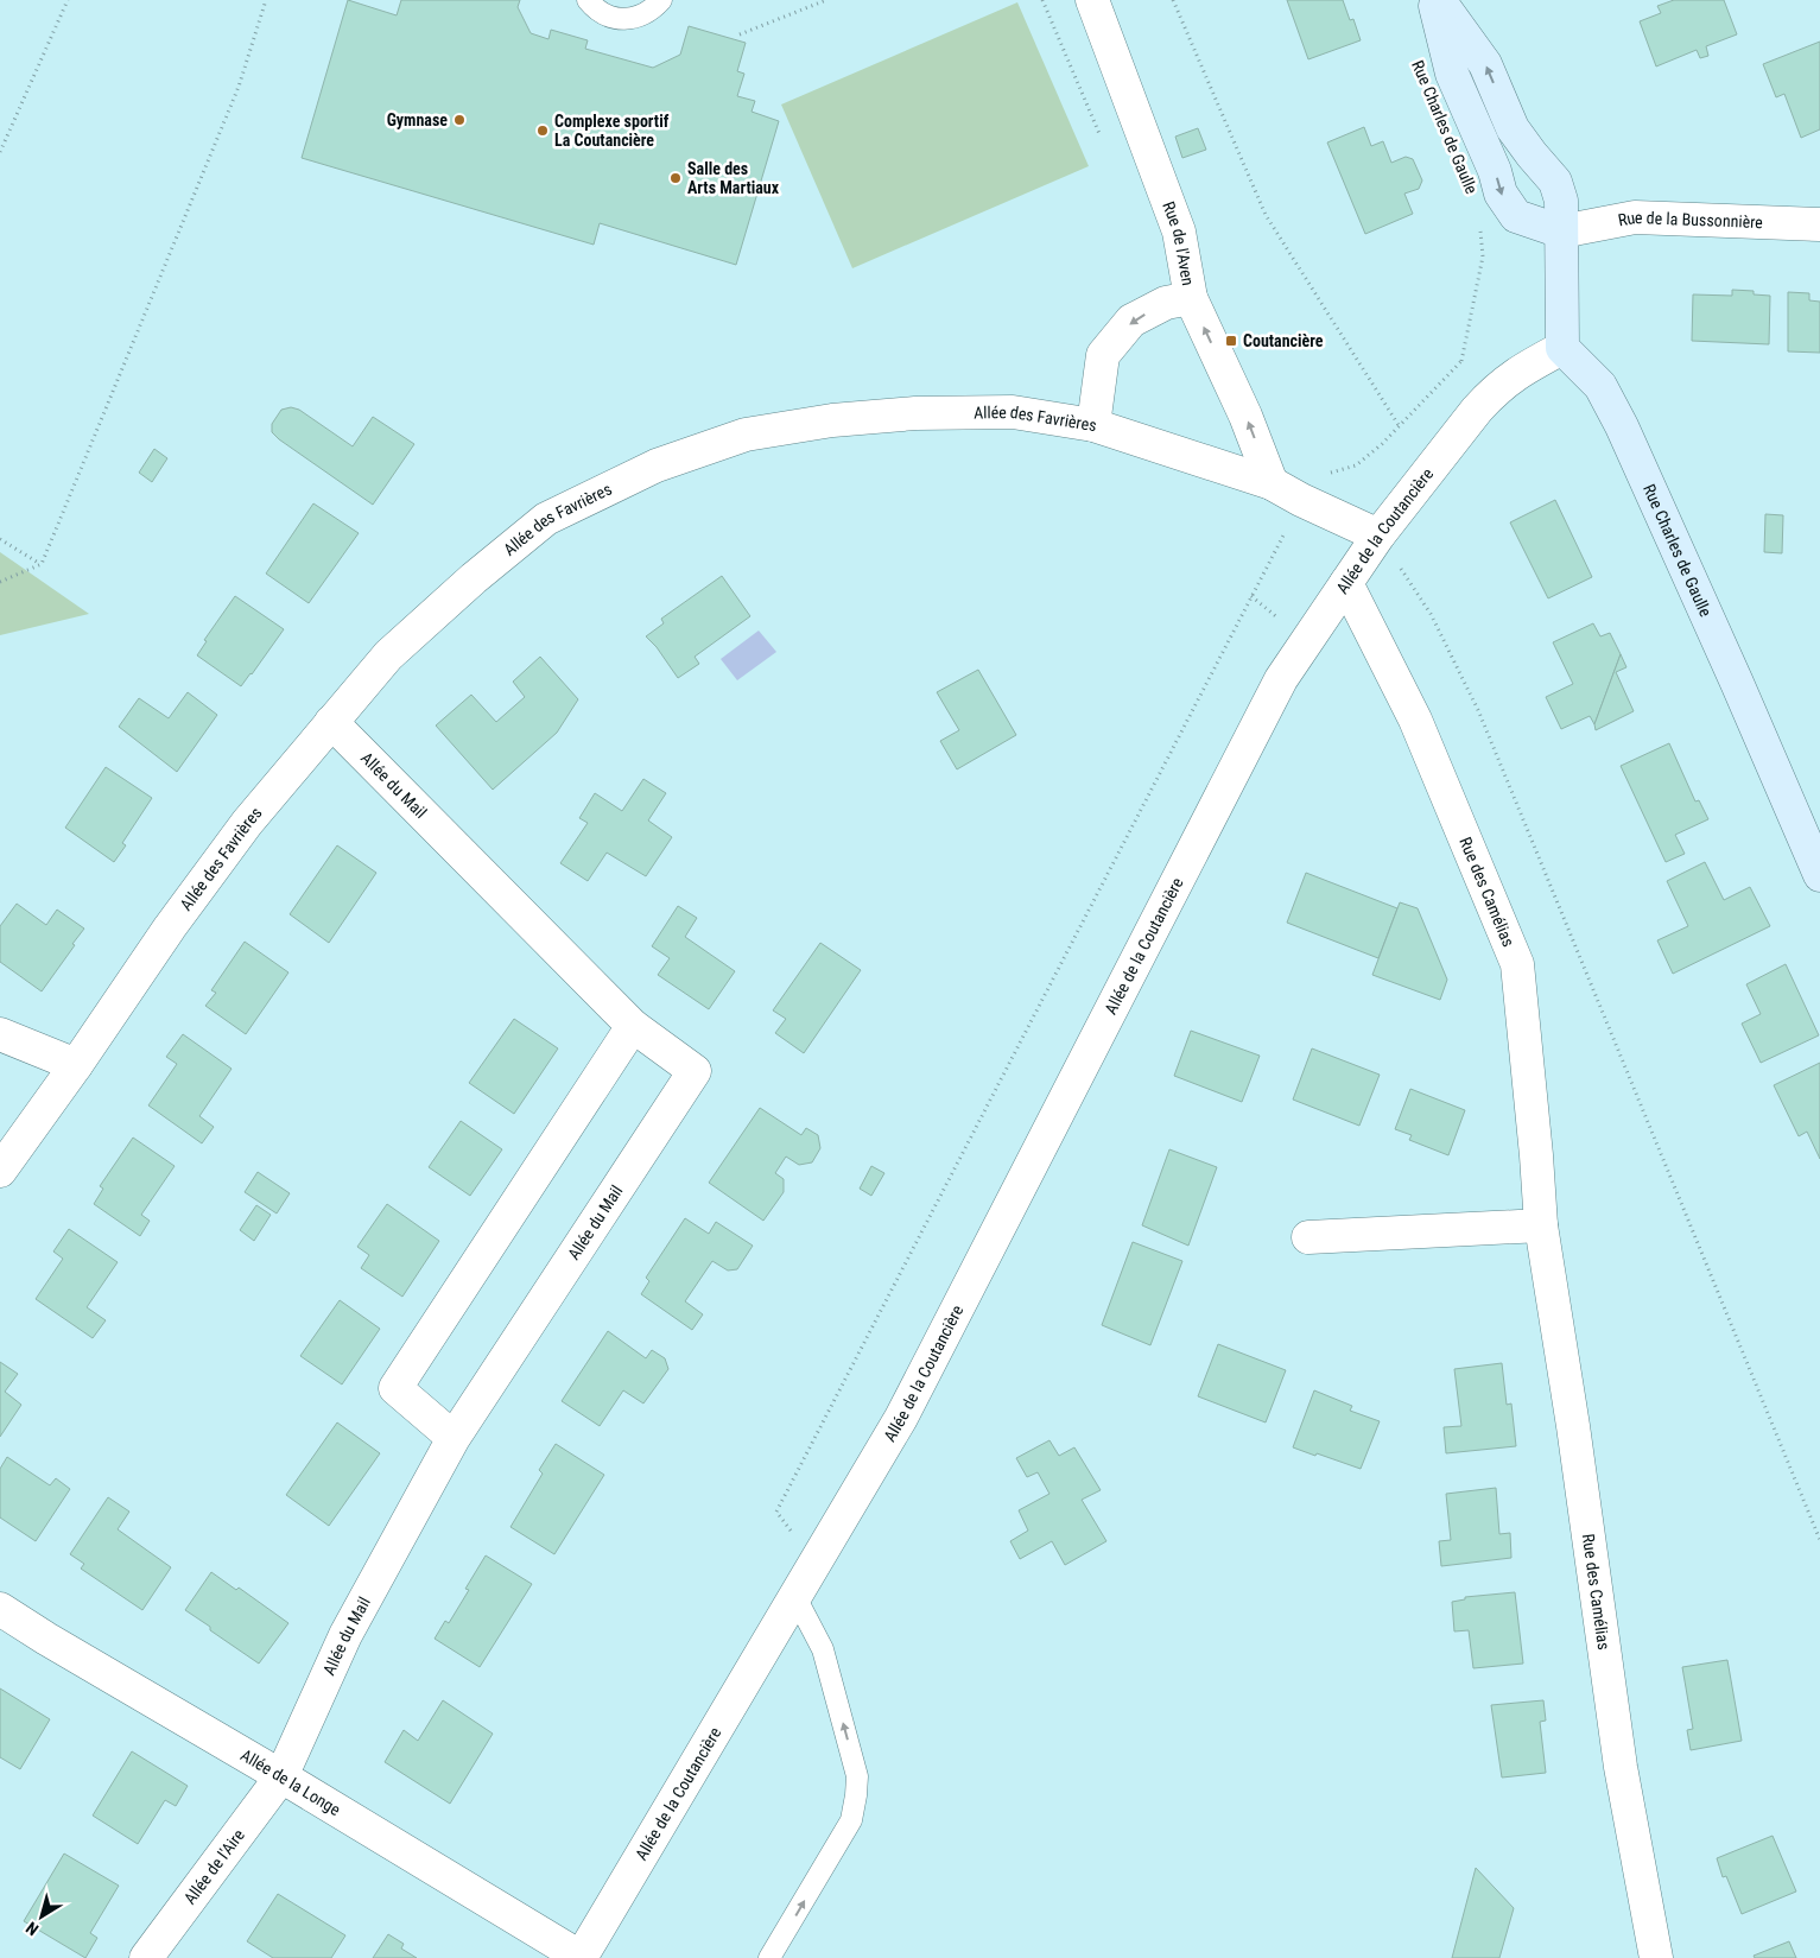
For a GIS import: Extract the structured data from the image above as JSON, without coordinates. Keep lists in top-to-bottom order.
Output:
{
  "streets": {
    "street": [
      "Rue Charles de Gaulle",
      "Rue de la Bussonnière",
      "Rue de l'Aven",
      "Allée des Favrières",
      "Allée de la Coutancière",
      "Allée du Mail",
      "Rue des Camélias",
      "Allée de la Longe",
      "Allée de l'Aire"
    ]
  },
  "crossings": [
    ["Rue Charles de Gaulle", "Rue de la Bussonnière"],
    ["Rue Charles de Gaulle", "Allée de la Coutancière"],
    ["Rue de l'Aven", "Allée des Favrières"],
    ["Allée des Favrières", "Allée de la Coutancière"],
    ["Allée des Favrières", "Allée du Mail"],
    ["Allée de la Coutancière", "Rue des Camélias"],
    ["Allée de la Coutancière", "Allée de la Longe"],
    ["Allée du Mail", "Allée de la Longe"],
    ["Allée du Mail", "Allée de l'Aire"],
    ["Allée de la Longe", "Allée de l'Aire"]
  ],
  "one_way": ["Rue de l'Aven"],
  "places": {
    "other": ["Gymnase", "Complexe sportif La Coutancière", "Salle des Arts Martiaux"],
    "transit": ["Coutancière"]
  },
  "north": "bottom left"
}
